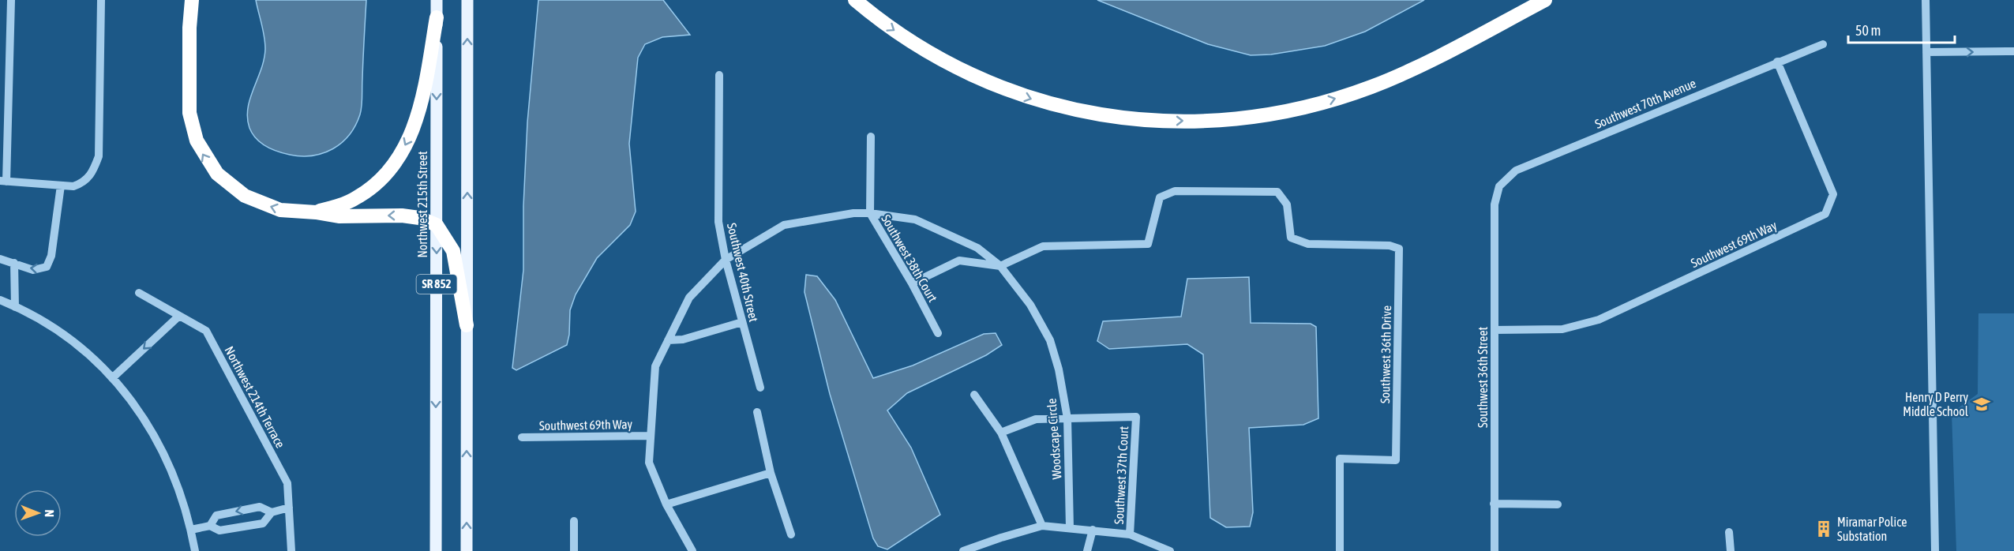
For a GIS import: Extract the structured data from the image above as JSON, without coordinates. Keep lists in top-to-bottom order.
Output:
{
  "streets": {
    "main road": ["Northwest 215th Street", "SR 852"],
    "street": [
      "Southwest 70th Avenue",
      "Southwest 69th Way",
      "Southwest 38th Court",
      "Southwest 40th Street",
      "Southwest 36th Drive",
      "Southwest 36th Street",
      "Northwest 214th Terrace",
      "Woodscape Circle",
      "Southwest 37th Court"
    ]
  },
  "crossings": [
    ["Southwest 70th Avenue", "Southwest 69th Way"],
    ["Southwest 70th Avenue", "Southwest 36th Street"],
    ["Southwest 69th Way", "Southwest 36th Street"],
    ["Southwest 69th Way", "Woodscape Circle"],
    ["Southwest 38th Court", "Woodscape Circle"],
    ["Southwest 40th Street", "Woodscape Circle"],
    ["Southwest 36th Drive", "Woodscape Circle"],
    ["Woodscape Circle", "Southwest 37th Court"]
  ],
  "places": {
    "school or university": ["Henry D Perry Middle School"],
    "building": ["Miramar Police Substation"]
  },
  "scale_bar": "50 m",
  "north": "right"
}
